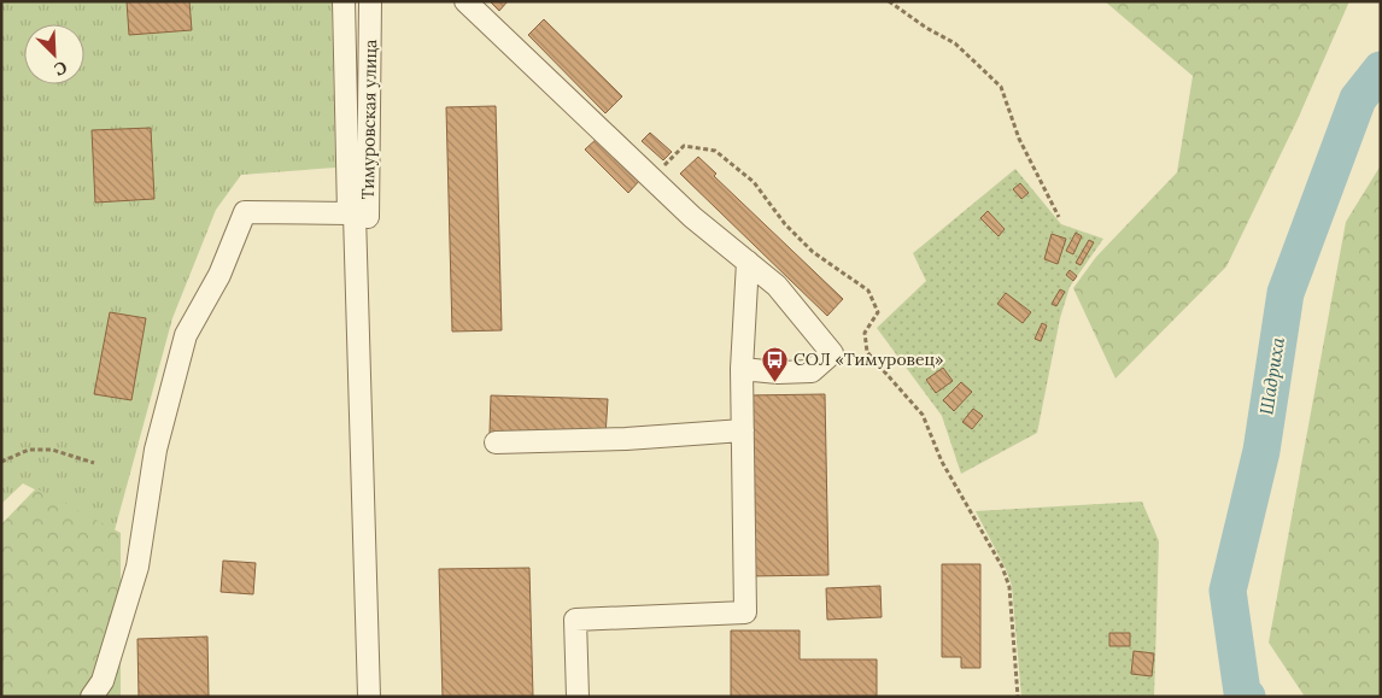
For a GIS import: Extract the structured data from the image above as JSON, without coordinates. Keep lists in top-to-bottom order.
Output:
{
  "streets": {
    "street": ["Тимуровская улица"]
  },
  "water": ["Шадриха"],
  "places": {
    "bus stop": ["СОЛ «Тимуровец»"]
  },
  "north": "bottom right"
}
